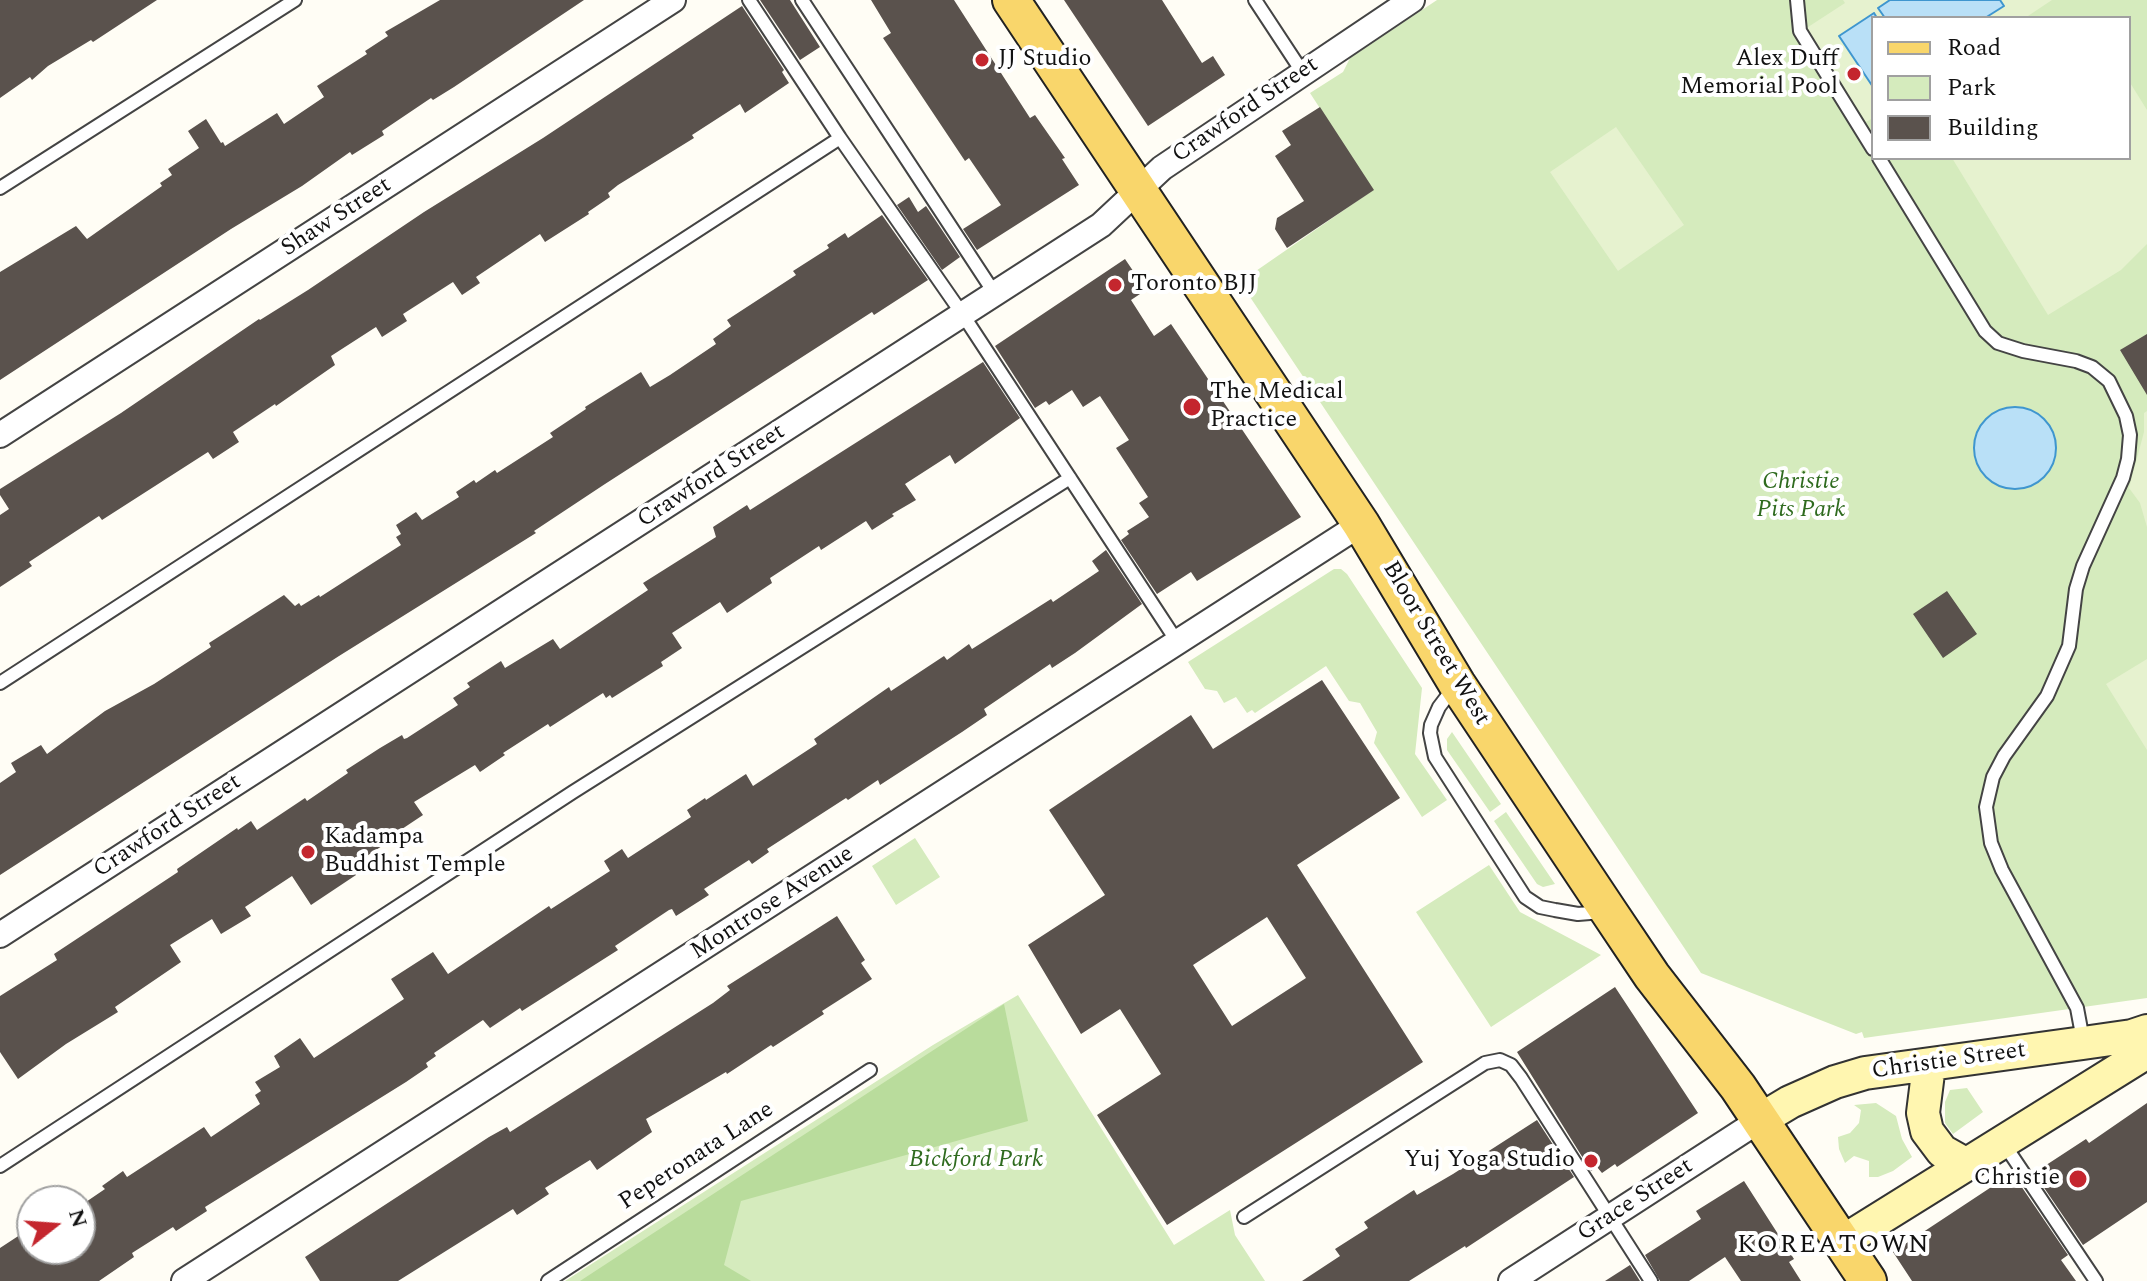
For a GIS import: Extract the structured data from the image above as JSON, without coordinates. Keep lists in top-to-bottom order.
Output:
{
  "streets": {
    "main road": ["Bloor Street West"],
    "street": [
      "Crawford Street",
      "Shaw Street",
      "Montrose Avenue",
      "Christie Street",
      "Grace Street"
    ],
    "lane": ["Peperonata Lane"]
  },
  "crossings": [
    ["Crawford Street", "Bloor Street West"],
    ["Bloor Street West", "Montrose Avenue"],
    ["Bloor Street West", "Christie Street"],
    ["Bloor Street West", "Grace Street"],
    ["Christie Street", "Grace Street"]
  ],
  "districts": ["KOREATOWN"],
  "parks": ["Christie Pits Park", "Bickford Park"],
  "places": [
    "JJ Studio",
    "Alex Duff Memorial Pool",
    "Toronto BJJ",
    "The Medical Practice",
    "Kadampa Buddhist Temple",
    "Yuj Yoga Studio",
    "Christie"
  ],
  "legend": ["Road", "Park", "Building"],
  "north": "right"
}
